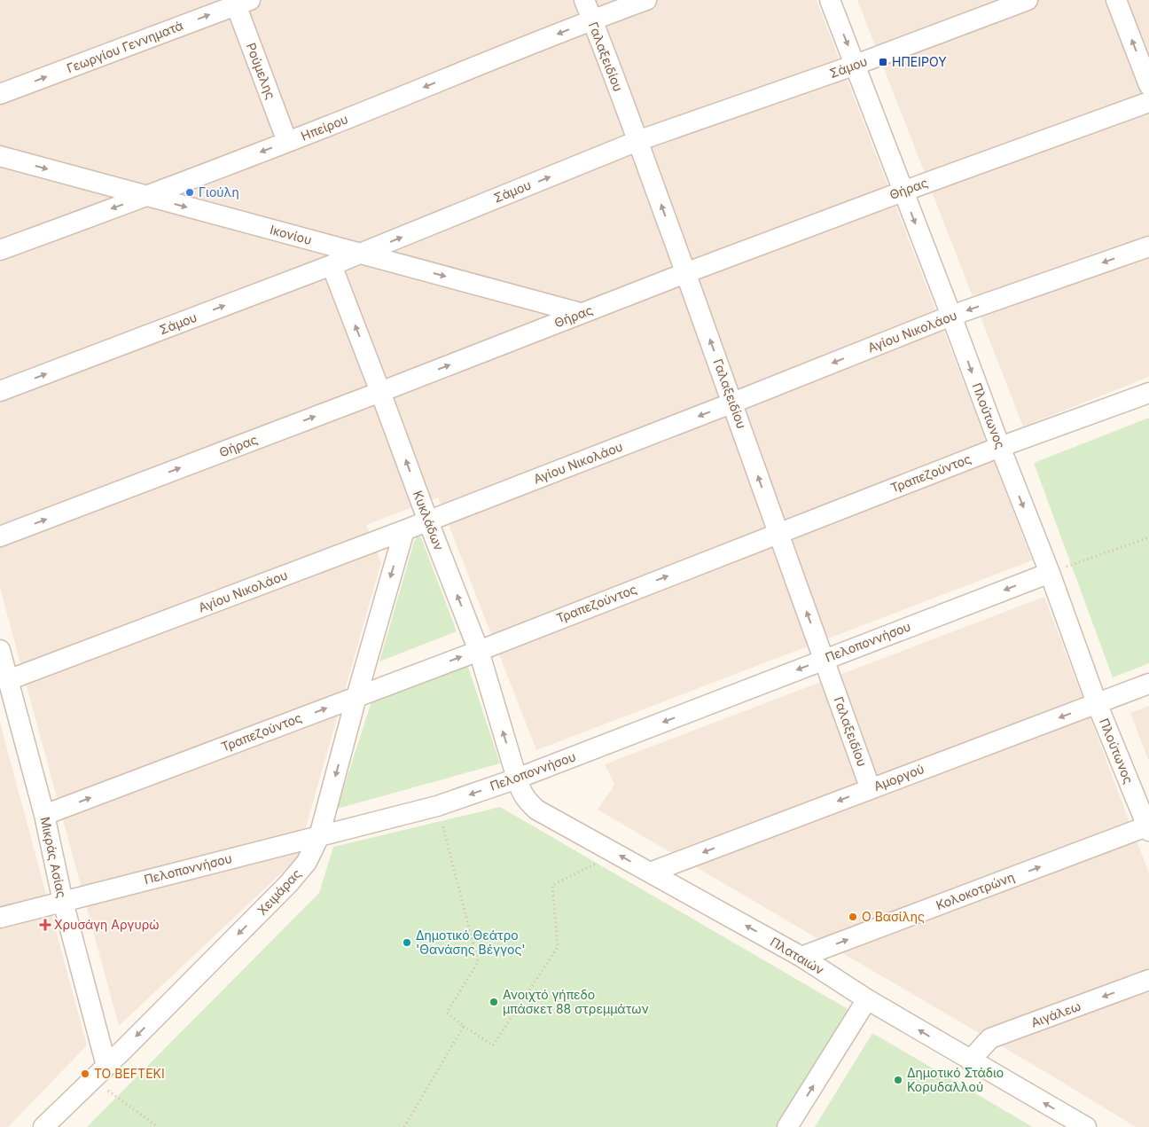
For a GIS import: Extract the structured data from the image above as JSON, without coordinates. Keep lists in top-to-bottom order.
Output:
{
  "streets": {
    "street": [
      "Γεωργίου Γεννηματά",
      "Γαλαξειδίου",
      "Σάμου",
      "Ρούμελης",
      "Ηπείρου",
      "Θήρας",
      "Ικονίου",
      "Αγίου Νικολάου",
      "Πλούτωνος",
      "Τραπεζούντος",
      "Κυκλάδων",
      "Πελοποννήσου",
      "Αμοργού",
      "Μικράς Ασίας",
      "Κολοκοτρώνη",
      "Χειμάρας",
      "Πλαταιών",
      "Αιγάλεω"
    ]
  },
  "crossings": [
    ["Γεωργίου Γεννηματά", "Ρούμελης"],
    ["Γαλαξειδίου", "Σάμου"],
    ["Γαλαξειδίου", "Ηπείρου"],
    ["Γαλαξειδίου", "Θήρας"],
    ["Γαλαξειδίου", "Αγίου Νικολάου"],
    ["Γαλαξειδίου", "Τραπεζούντος"],
    ["Γαλαξειδίου", "Πελοποννήσου"],
    ["Γαλαξειδίου", "Αμοργού"],
    ["Σάμου", "Ικονίου"],
    ["Σάμου", "Πλούτωνος"],
    ["Σάμου", "Κυκλάδων"],
    ["Ρούμελης", "Ηπείρου"],
    ["Ηπείρου", "Ικονίου"],
    ["Θήρας", "Ικονίου"],
    ["Θήρας", "Πλούτωνος"],
    ["Θήρας", "Κυκλάδων"],
    ["Αγίου Νικολάου", "Πλούτωνος"],
    ["Αγίου Νικολάου", "Κυκλάδων"],
    ["Αγίου Νικολάου", "Μικράς Ασίας"],
    ["Αγίου Νικολάου", "Χειμάρας"],
    ["Πλούτωνος", "Τραπεζούντος"],
    ["Πλούτωνος", "Πελοποννήσου"],
    ["Πλούτωνος", "Αμοργού"],
    ["Πλούτωνος", "Κολοκοτρώνη"],
    ["Τραπεζούντος", "Κυκλάδων"],
    ["Τραπεζούντος", "Μικράς Ασίας"],
    ["Τραπεζούντος", "Χειμάρας"],
    ["Κυκλάδων", "Πελοποννήσου"],
    ["Κυκλάδων", "Πλαταιών"],
    ["Πελοποννήσου", "Μικράς Ασίας"],
    ["Πελοποννήσου", "Χειμάρας"],
    ["Πελοποννήσου", "Πλαταιών"],
    ["Αμοργού", "Πλαταιών"],
    ["Μικράς Ασίας", "Χειμάρας"],
    ["Κολοκοτρώνη", "Πλαταιών"],
    ["Πλαταιών", "Αιγάλεω"]
  ],
  "one_way": [
    "Γεωργίου Γεννηματά",
    "Γαλαξειδίου",
    "Σάμου",
    "Ηπείρου",
    "Θήρας",
    "Ικονίου",
    "Αγίου Νικολάου",
    "Πλούτωνος",
    "Τραπεζούντος",
    "Κυκλάδων",
    "Πελοποννήσου",
    "Αμοργού",
    "Κολοκοτρώνη",
    "Χειμάρας",
    "Πλαταιών",
    "Αιγάλεω"
  ],
  "places": {
    "transit": ["ΗΠΕΙΡΟΥ"],
    "other": [
      "Γιούλη",
      "Ο Βασίλης",
      "Δημοτικό Θεάτρο 'Θανάσης Βέγγος'",
      "Ανοιχτό γήπεδο μπάσκετ 88 στρεμμάτων",
      "TO BEFTEKI",
      "Δημοτικό Στάδιο Κορυδαλλού"
    ],
    "health": ["Χρυσάγη Αργυρώ"]
  }
}
